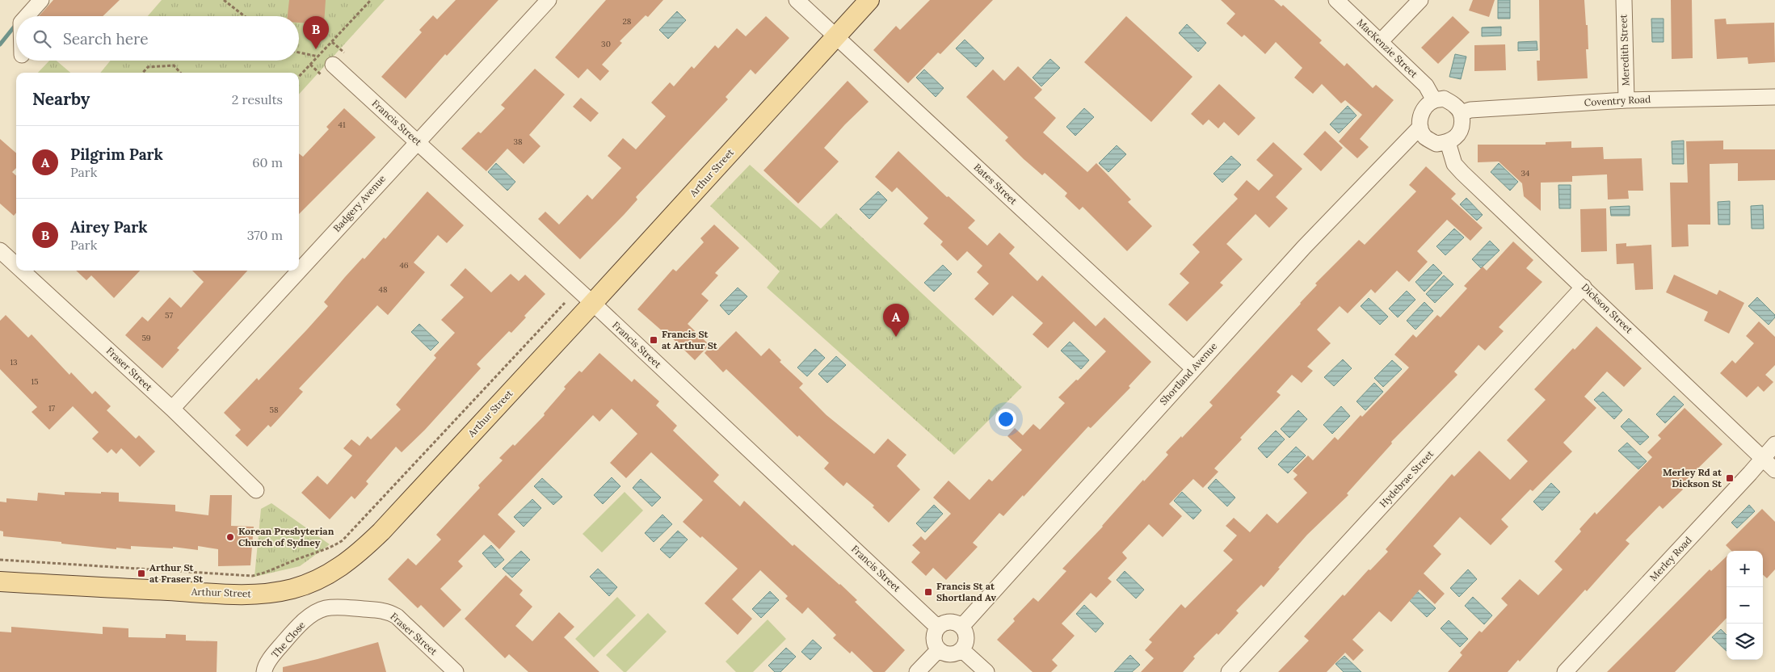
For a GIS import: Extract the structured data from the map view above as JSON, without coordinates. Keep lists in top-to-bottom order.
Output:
{
  "streets": {
    "main road": ["Arthur Street"],
    "street": [
      "MacKenzie Street",
      "Meredith Street",
      "Coventry Road",
      "Francis Street",
      "Bates Street",
      "Badgery Avenue",
      "Dickson Street",
      "Fraser Street",
      "Shortland Avenue",
      "Hydebrae Street",
      "Merley Road",
      "The Close"
    ]
  },
  "crossings": [
    ["MacKenzie Street", "Coventry Road"],
    ["MacKenzie Street", "Dickson Street"],
    ["MacKenzie Street", "Shortland Avenue"],
    ["Meredith Street", "Coventry Road"],
    ["Coventry Road", "Dickson Street"],
    ["Coventry Road", "Shortland Avenue"],
    ["Francis Street", "Arthur Street"],
    ["Francis Street", "Badgery Avenue"],
    ["Francis Street", "Shortland Avenue"],
    ["Arthur Street", "Bates Street"],
    ["Bates Street", "Shortland Avenue"],
    ["Badgery Avenue", "Fraser Street"],
    ["Dickson Street", "Shortland Avenue"],
    ["Dickson Street", "Hydebrae Street"],
    ["Dickson Street", "Merley Road"],
    ["Fraser Street", "The Close"]
  ],
  "places": {
    "transit": [
      "Francis St at Arthur St",
      "Merley Rd at Dickson St",
      "Arthur St at Fraser St",
      "Francis St at Shortland Av"
    ],
    "other": ["Korean Presbyterian Church of Sydney"]
  },
  "house_numbers": [
    "28",
    "30",
    "41",
    "38",
    "34",
    "46",
    "48",
    "57",
    "59",
    "13",
    "15",
    "17",
    "58"
  ],
  "page": {
    "pins": ["B", "A"],
    "search": "Search here",
    "heading": ["Nearby", "2 results"],
    "list": [
      {
        "mark": "A",
        "name": "Pilgrim Park",
        "note": "Park",
        "value": "60 m"
      },
      {
        "mark": "B",
        "name": "Airey Park",
        "note": "Park",
        "value": "370 m"
      }
    ],
    "map_buttons": ["+", "−"]
  }
}
